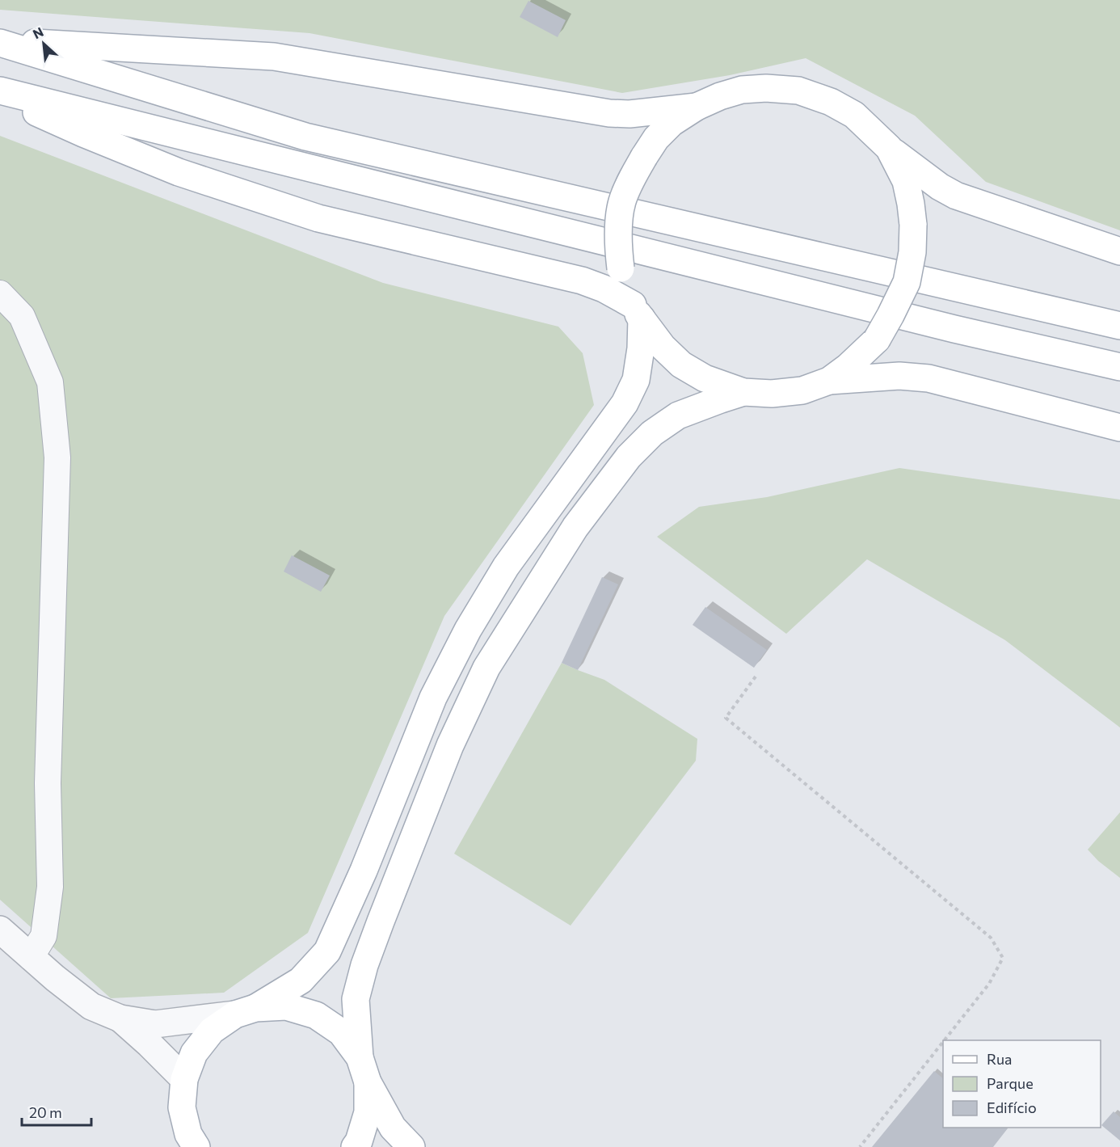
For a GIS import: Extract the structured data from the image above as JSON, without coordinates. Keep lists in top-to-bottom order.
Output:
{
  "legend": ["Rua", "Parque", "Edifício"],
  "scale_bar": "20 m",
  "north": "top left"
}
